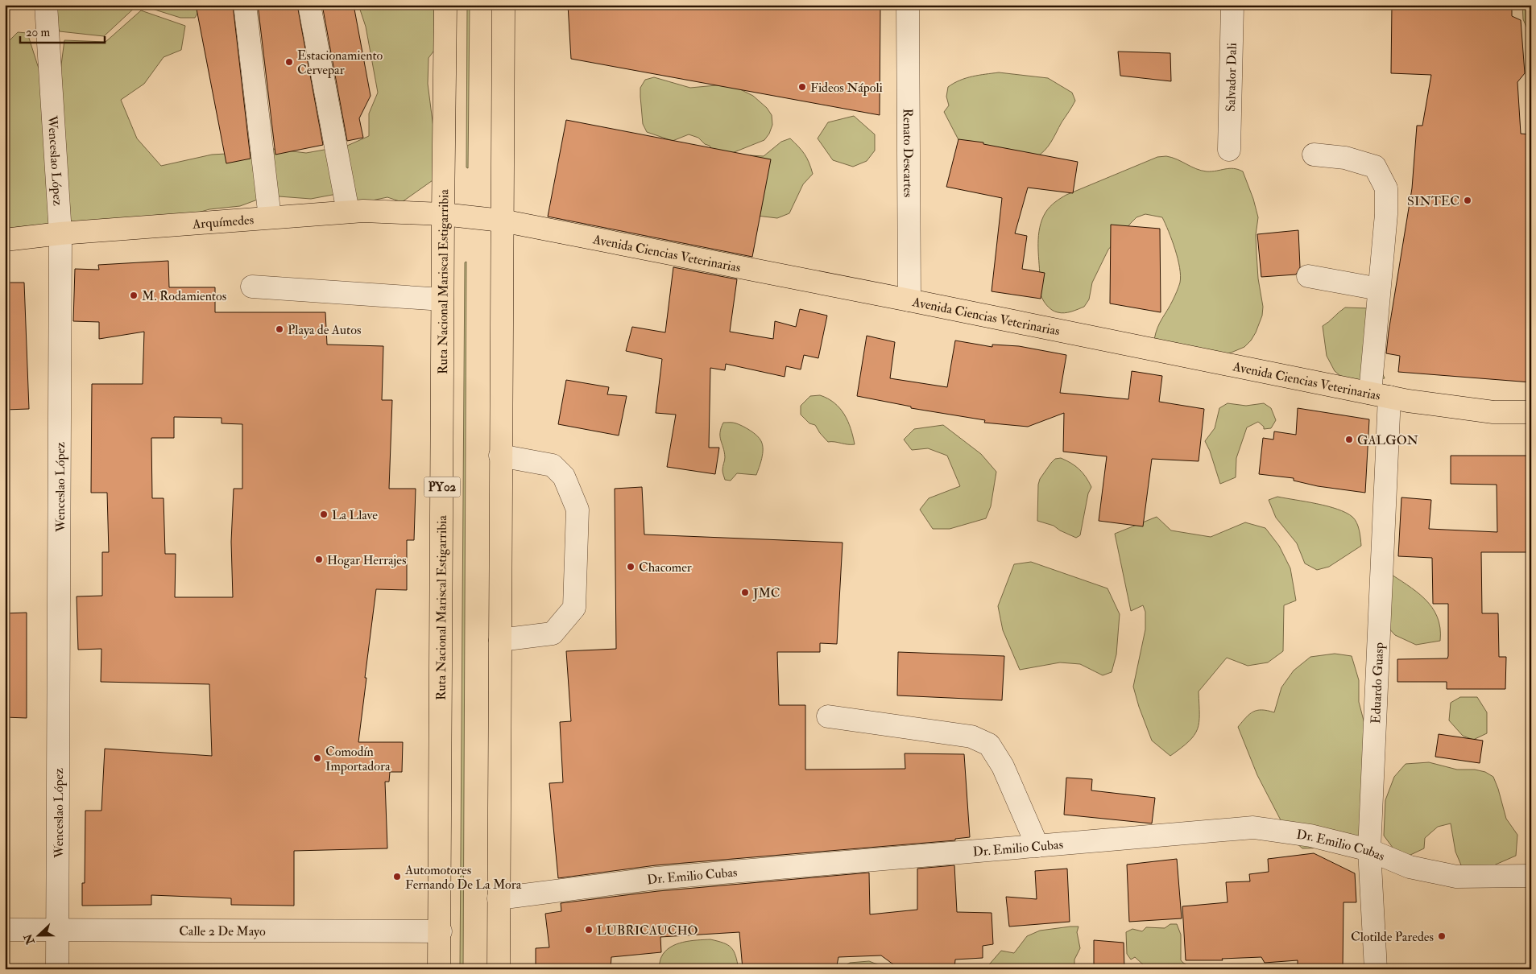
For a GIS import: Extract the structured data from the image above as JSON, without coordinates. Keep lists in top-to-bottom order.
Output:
{
  "streets": {
    "main road": [
      "Arquímedes",
      "Avenida Ciencias Veterinarias",
      "Ruta Nacional Mariscal Estigarribia",
      "PY02"
    ],
    "street": [
      "Salvador Dali",
      "Renato Descartes",
      "Wenceslao López",
      "Eduardo Guasp",
      "Dr. Emilio Cubas",
      "Calle 2 De Mayo"
    ]
  },
  "crossings": [
    ["Renato Descartes", "Avenida Ciencias Veterinarias"],
    ["Wenceslao López", "Arquímedes"],
    ["Wenceslao López", "Calle 2 De Mayo"],
    ["Arquímedes", "Avenida Ciencias Veterinarias"],
    ["Arquímedes", "Ruta Nacional Mariscal Estigarribia"],
    ["Avenida Ciencias Veterinarias", "Ruta Nacional Mariscal Estigarribia"],
    ["Avenida Ciencias Veterinarias", "Eduardo Guasp"],
    ["Ruta Nacional Mariscal Estigarribia", "Calle 2 De Mayo"],
    ["Eduardo Guasp", "Dr. Emilio Cubas"]
  ],
  "places": [
    "Estacionamiento Cervepar",
    "Fideos Nápoli",
    "SINTEC",
    "M. Rodamientos",
    "Playa de Autos",
    "GALGON",
    "La Llave",
    "Hogar Herrajes",
    "Chacomer",
    "JMC",
    "Comodín Importadora",
    "Automotores Fernando De La Mora",
    "LUBRICAUCHO",
    "Clotilde Paredes"
  ],
  "scale_bar": "20 m",
  "north": "left"
}
